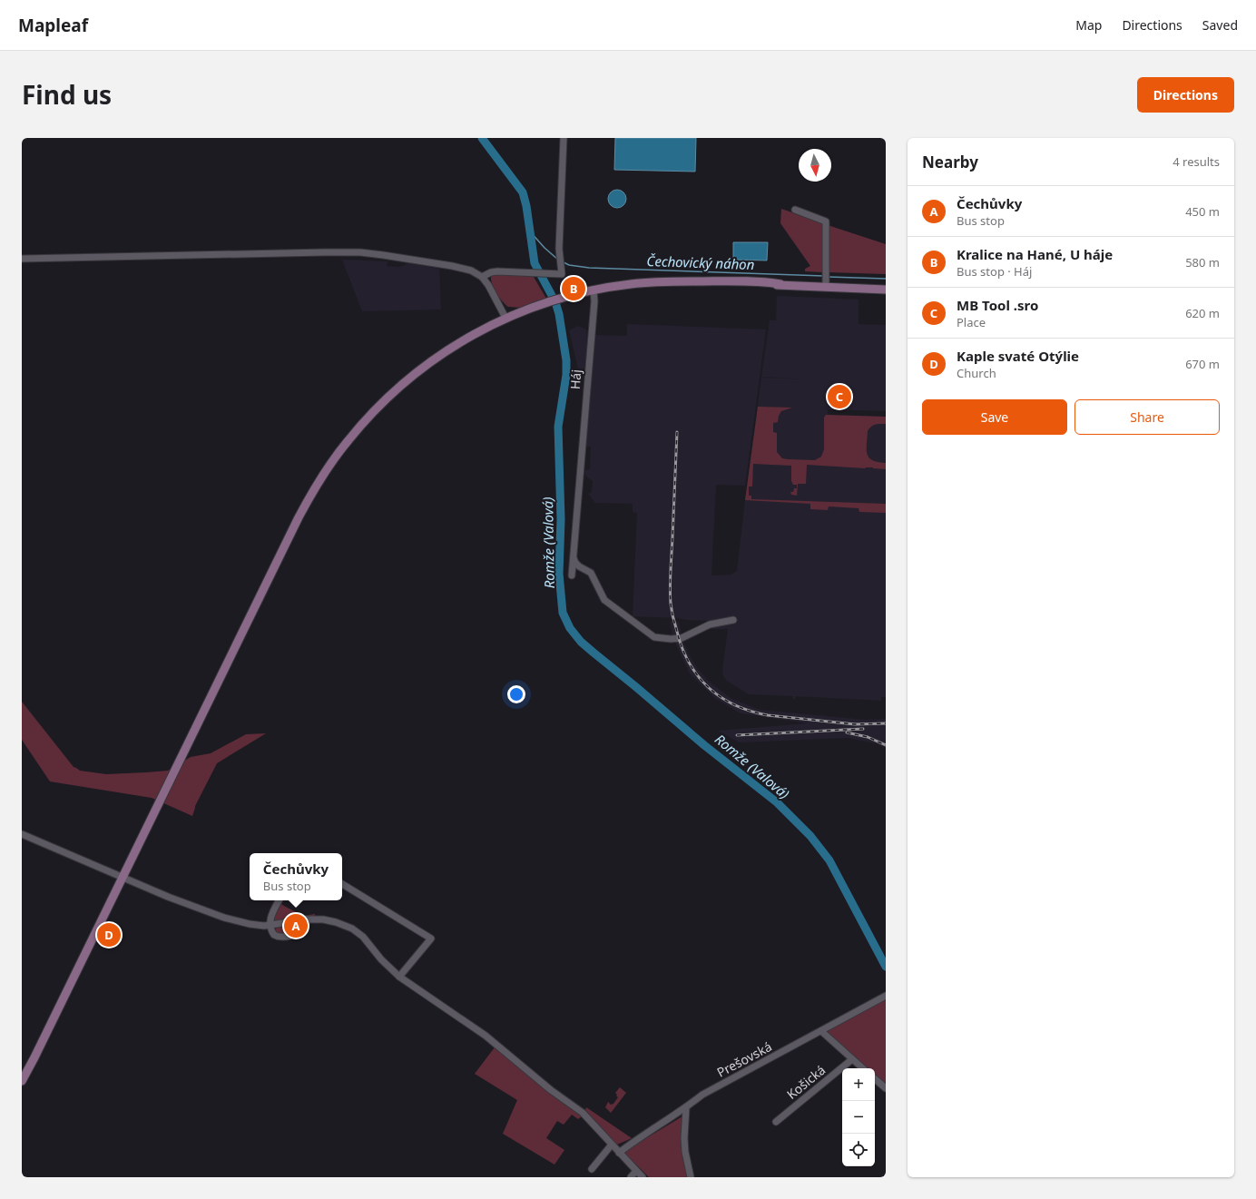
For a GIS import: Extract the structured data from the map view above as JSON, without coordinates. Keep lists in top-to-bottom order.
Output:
{
  "streets": {
    "street": ["Háj", "Prešovská", "Košická"]
  },
  "water": ["Čechovický náhon", "Romže (Valová)"],
  "north": "bottom",
  "page": {
    "header": "Mapleaf",
    "nav": ["Map", "Directions", "Saved"],
    "title": "Find us",
    "buttons": [
      "Directions",
      ["Save", "Share"]
    ],
    "heading": ["Nearby", "4 results"],
    "list": [
      {
        "mark": "A",
        "name": "Čechůvky",
        "note": "Bus stop",
        "value": "450 m"
      },
      {
        "mark": "B",
        "name": "Kralice na Hané, U háje",
        "note": "Bus stop · Háj",
        "value": "580 m"
      },
      {
        "mark": "C",
        "name": "MB Tool .sro",
        "note": "Place",
        "value": "620 m"
      },
      {
        "mark": "D",
        "name": "Kaple svaté Otýlie",
        "note": "Church",
        "value": "670 m"
      }
    ],
    "pins": [
      "B",
      "C",
      "A",
      "D"
    ],
    "popup": ["Čechůvky", "Bus stop"],
    "map_buttons": ["+", "−"]
  }
}
